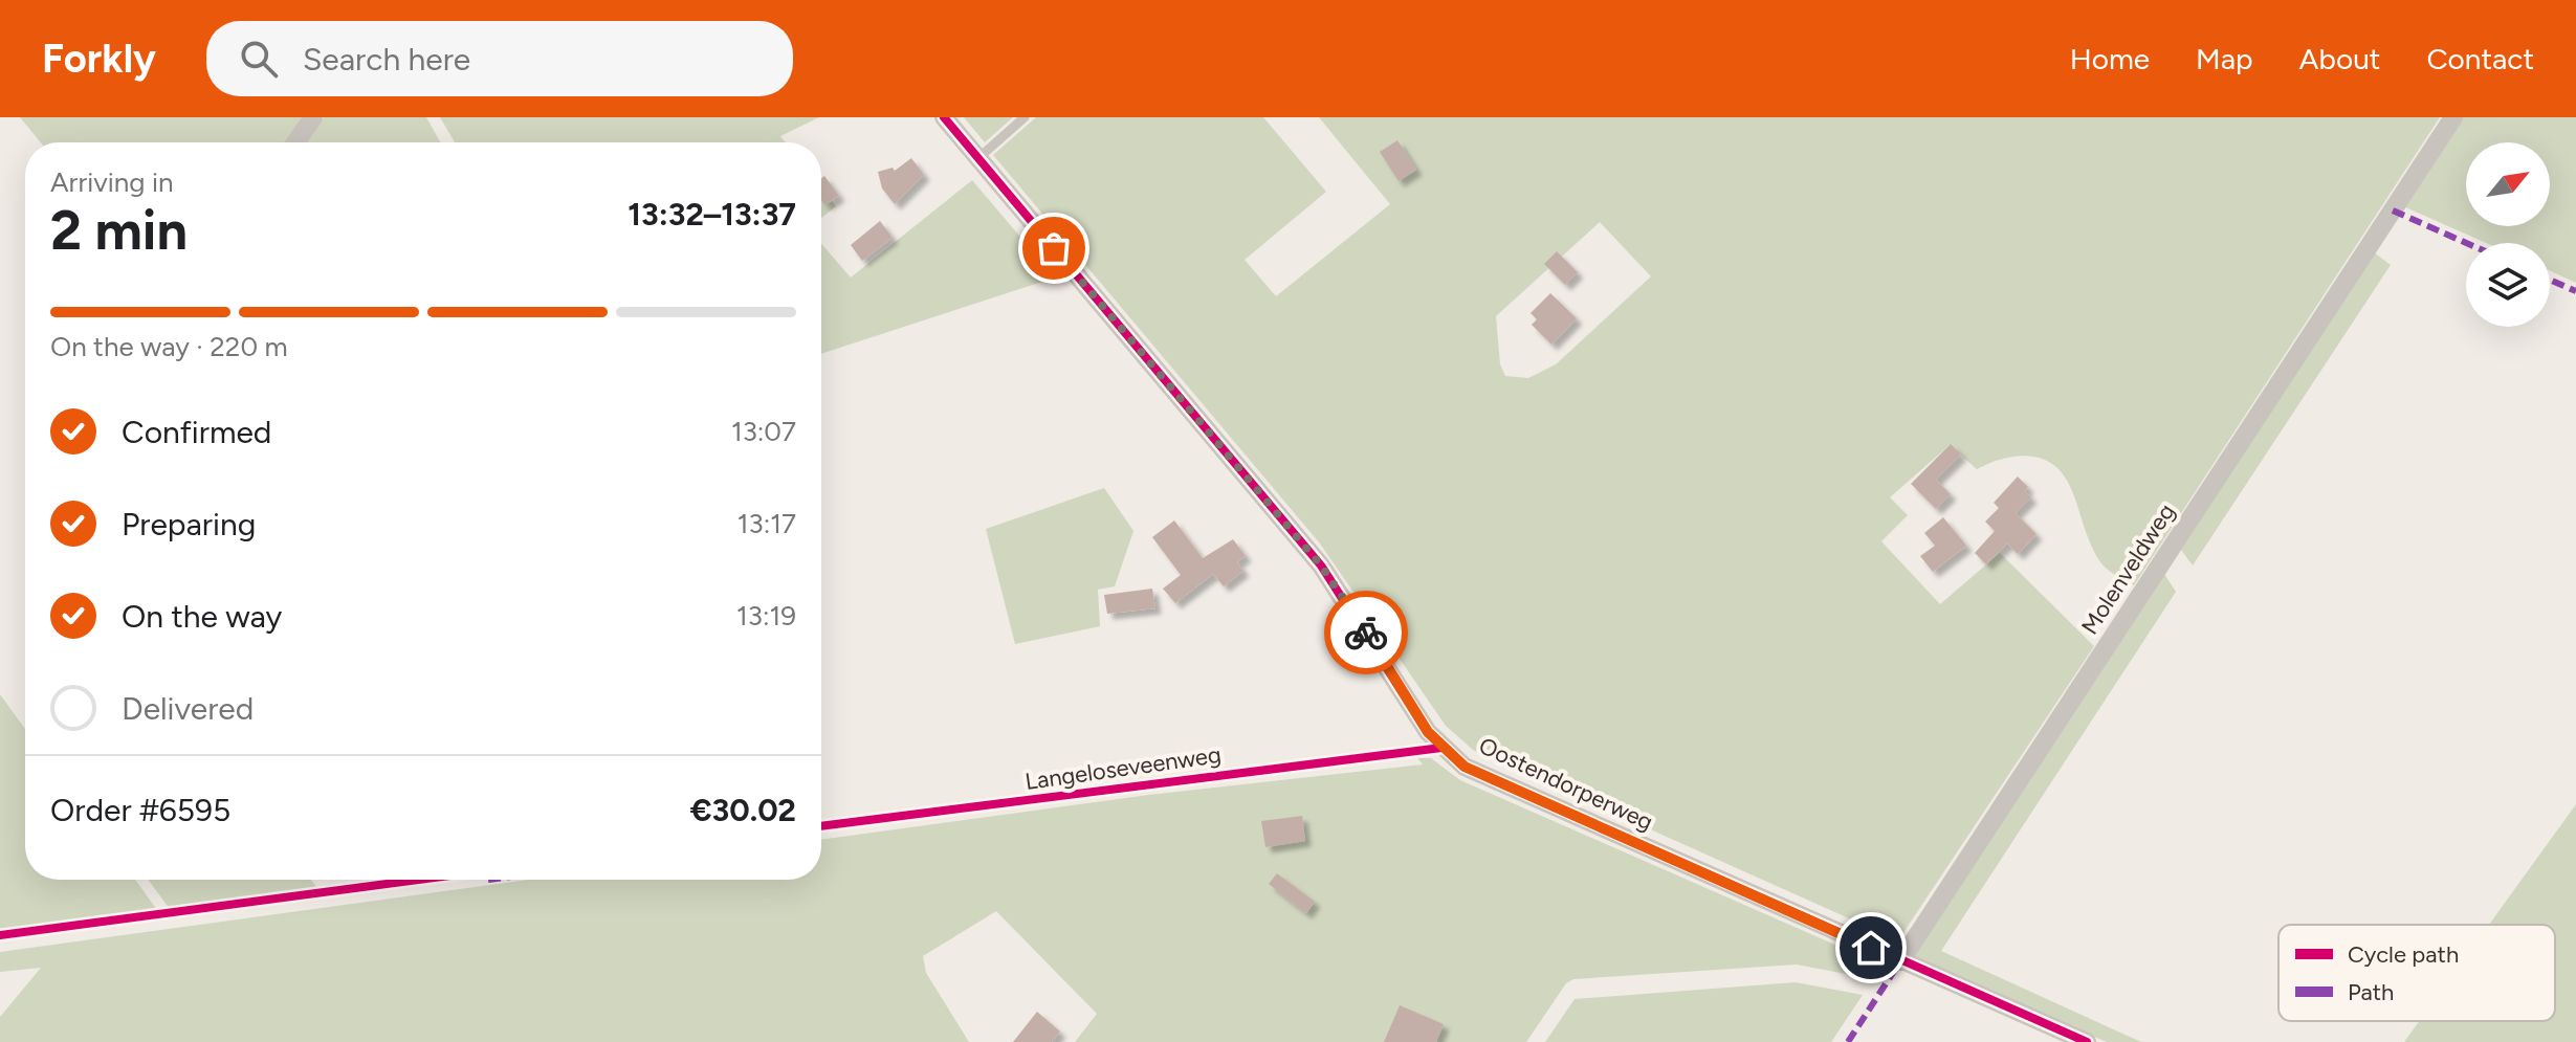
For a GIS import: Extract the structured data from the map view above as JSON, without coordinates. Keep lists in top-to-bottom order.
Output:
{
  "streets": {
    "street": ["Molenveldweg", "Oostendorperweg"],
    "cycle path": ["Langeloseveenweg"]
  },
  "crossings": [
    ["Molenveldweg", "Oostendorperweg"]
  ],
  "legend": ["Cycle path", "Path"],
  "north": "top right",
  "page": {
    "header": "Forkly",
    "search": "Search here",
    "nav": [
      "Home",
      "Map",
      "About",
      "Contact"
    ],
    "heading": ["2 min", "Arriving in", "13:32–13:37"],
    "panel": ["Order #6595", "€30.02"],
    "bar": "On the way · 220 m",
    "list": [
      ["Confirmed", "13:07"],
      ["Preparing", "13:17"],
      ["On the way", "13:19"],
      "Delivered"
    ]
  }
}
